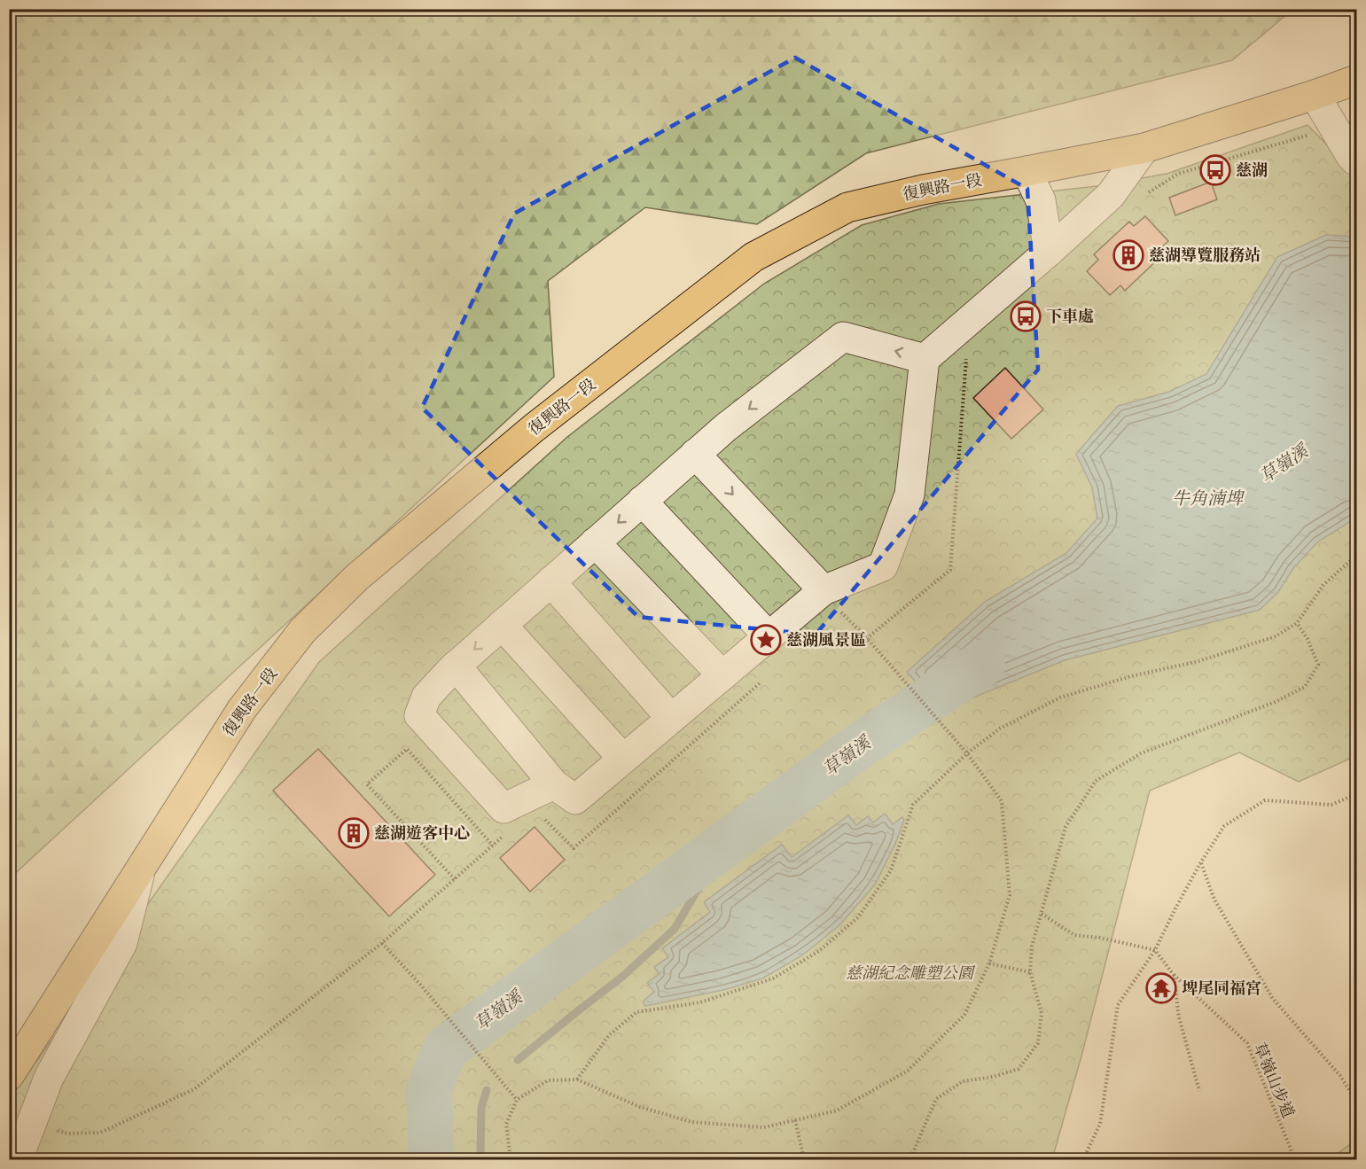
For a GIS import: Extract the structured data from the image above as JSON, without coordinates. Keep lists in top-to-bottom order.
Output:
{
  "streets": {
    "main road": ["復興路一段"],
    "path": ["草嶺山步道"]
  },
  "water": ["草嶺溪", "牛角湳埤"],
  "parks": ["慈湖紀念雕塑公園"],
  "places": {
    "bus stop": ["慈湖", "下車處"],
    "building": ["慈湖導覽服務站", "慈湖遊客中心"],
    "place": ["慈湖風景區"],
    "temple": ["埤尾同福宮"]
  }
}
